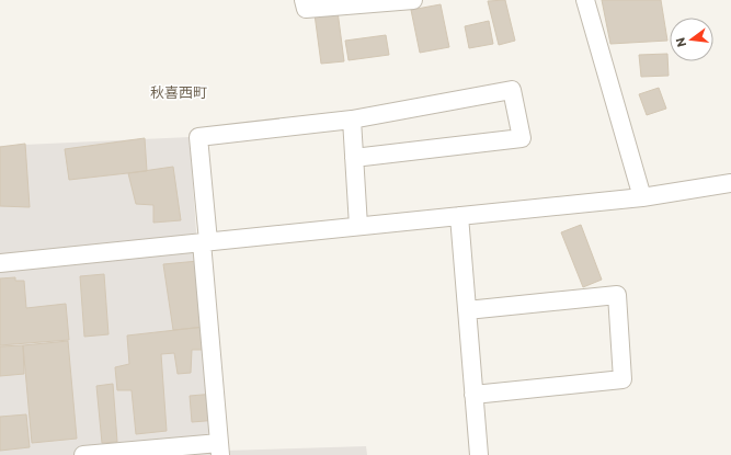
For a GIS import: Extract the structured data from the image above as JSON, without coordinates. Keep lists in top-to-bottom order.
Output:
{
  "districts": ["秋喜西町"],
  "north": "left"
}
